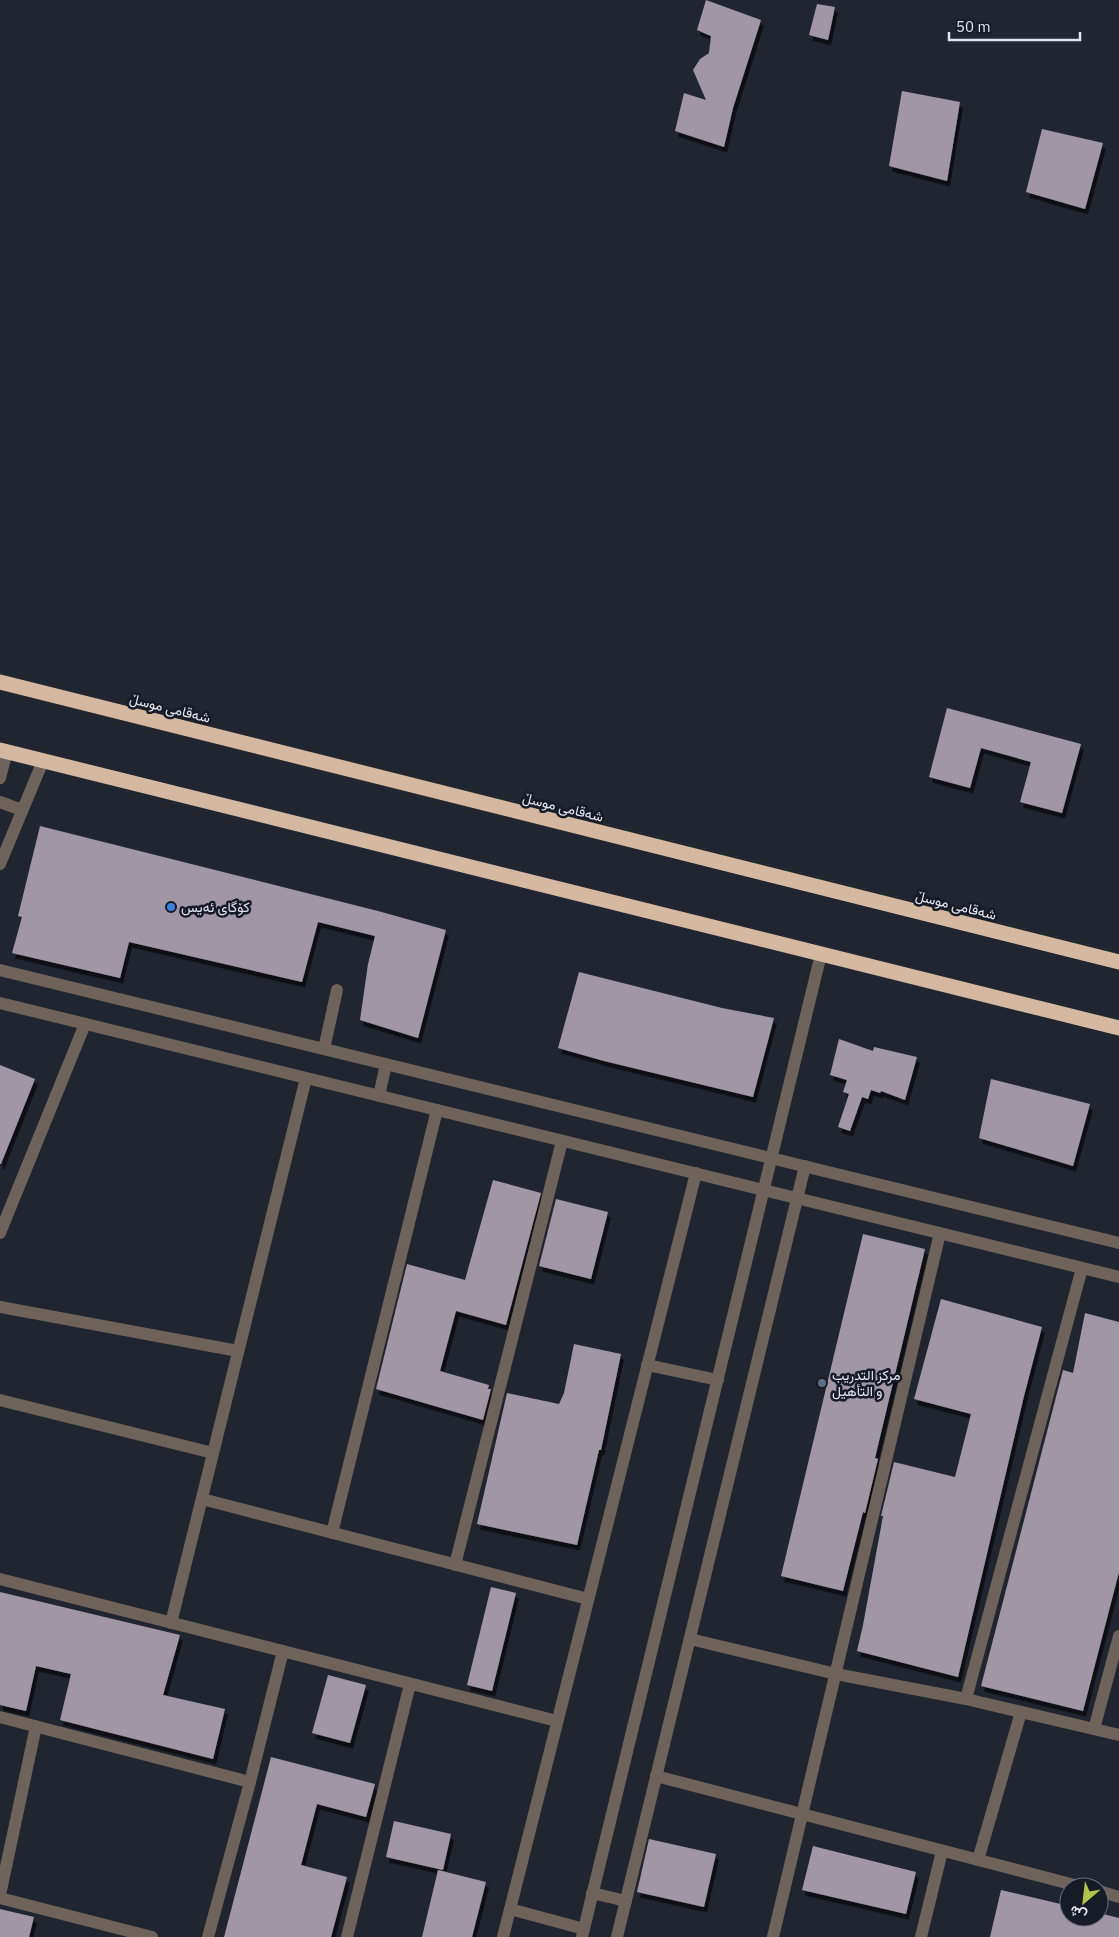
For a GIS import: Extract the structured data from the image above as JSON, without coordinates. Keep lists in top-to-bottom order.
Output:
{
  "streets": {
    "highway": ["شەقامی موسڵ"]
  },
  "places": ["کۆگای ئەیس", "مركز التدريب و التأهيل"],
  "scale_bar": "50 m",
  "north": "bottom left"
}
